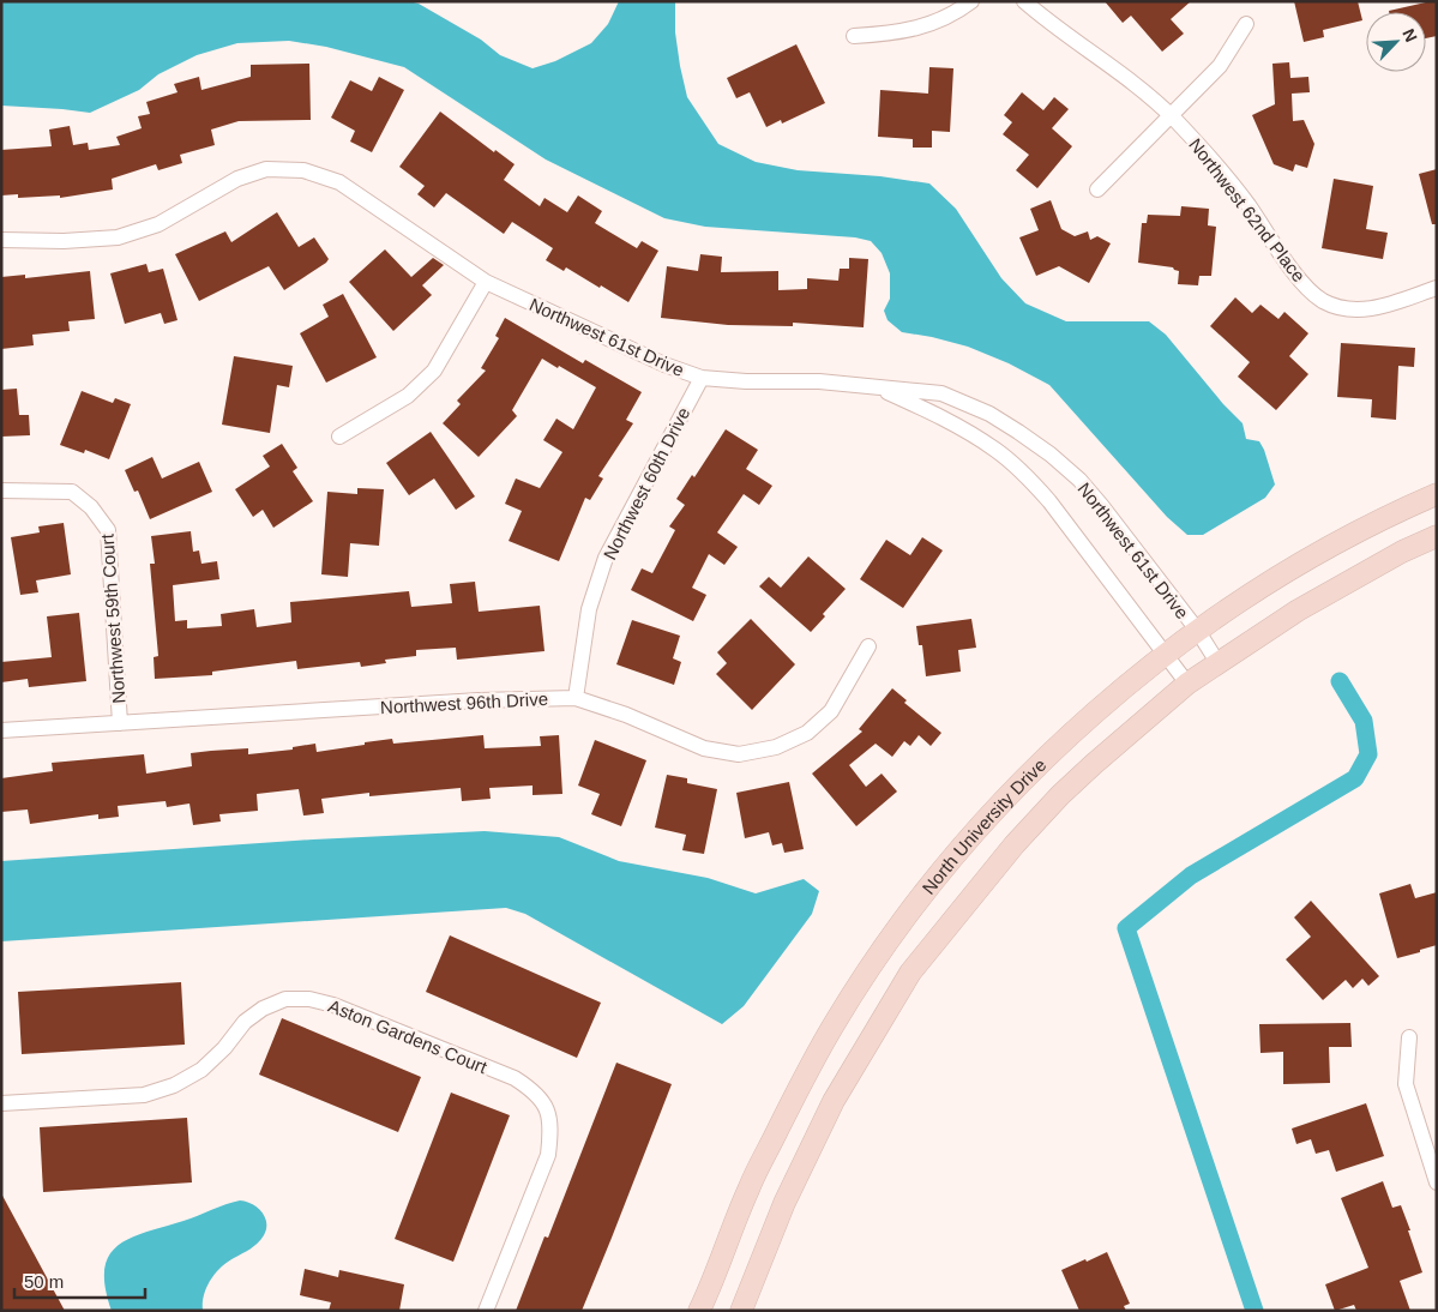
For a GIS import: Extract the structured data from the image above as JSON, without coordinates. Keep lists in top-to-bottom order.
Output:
{
  "streets": {
    "main road": ["North University Drive"],
    "street": [
      "Northwest 62nd Place",
      "Northwest 61st Drive",
      "Northwest 60th Drive",
      "Northwest 59th Court",
      "Northwest 96th Drive",
      "Aston Gardens Court"
    ]
  },
  "crossings": [
    ["Northwest 61st Drive", "Northwest 60th Drive"],
    ["Northwest 61st Drive", "North University Drive"],
    ["Northwest 60th Drive", "Northwest 96th Drive"],
    ["Northwest 59th Court", "Northwest 96th Drive"]
  ],
  "scale_bar": "50 m",
  "north": "top right"
}
